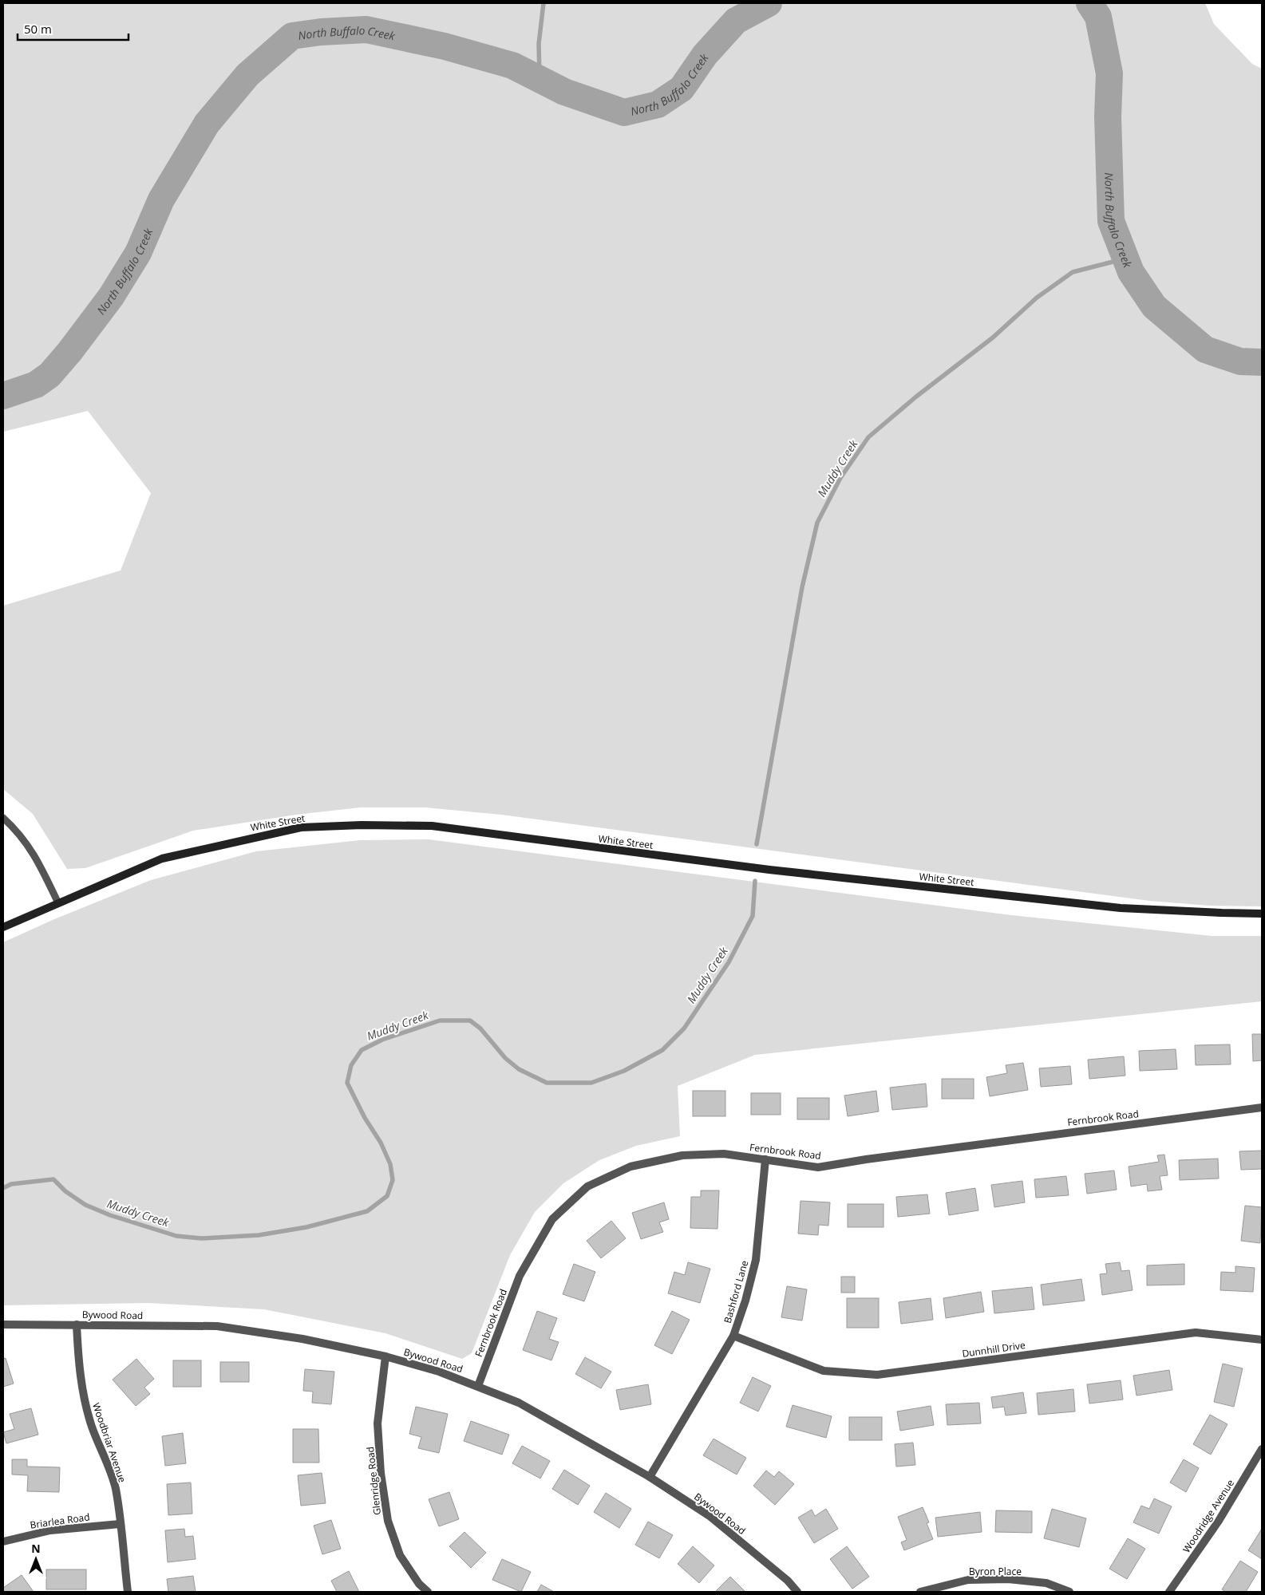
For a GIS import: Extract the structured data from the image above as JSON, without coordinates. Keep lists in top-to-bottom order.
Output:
{
  "streets": {
    "street": [
      "White Street",
      "Fernbrook Road",
      "Bashford Lane",
      "Bywood Road",
      "Dunnhill Drive",
      "Woodbriar Avenue",
      "Glenridge Road",
      "Woodridge Avenue",
      "Briarlea Road",
      "Byron Place"
    ]
  },
  "crossings": [
    ["Fernbrook Road", "Bashford Lane"],
    ["Fernbrook Road", "Bywood Road"],
    ["Bashford Lane", "Bywood Road"],
    ["Bashford Lane", "Dunnhill Drive"],
    ["Bywood Road", "Woodbriar Avenue"],
    ["Bywood Road", "Glenridge Road"],
    ["Woodbriar Avenue", "Briarlea Road"]
  ],
  "water": ["North Buffalo Creek", "Muddy Creek"],
  "scale_bar": "50 m",
  "north": "top"
}
